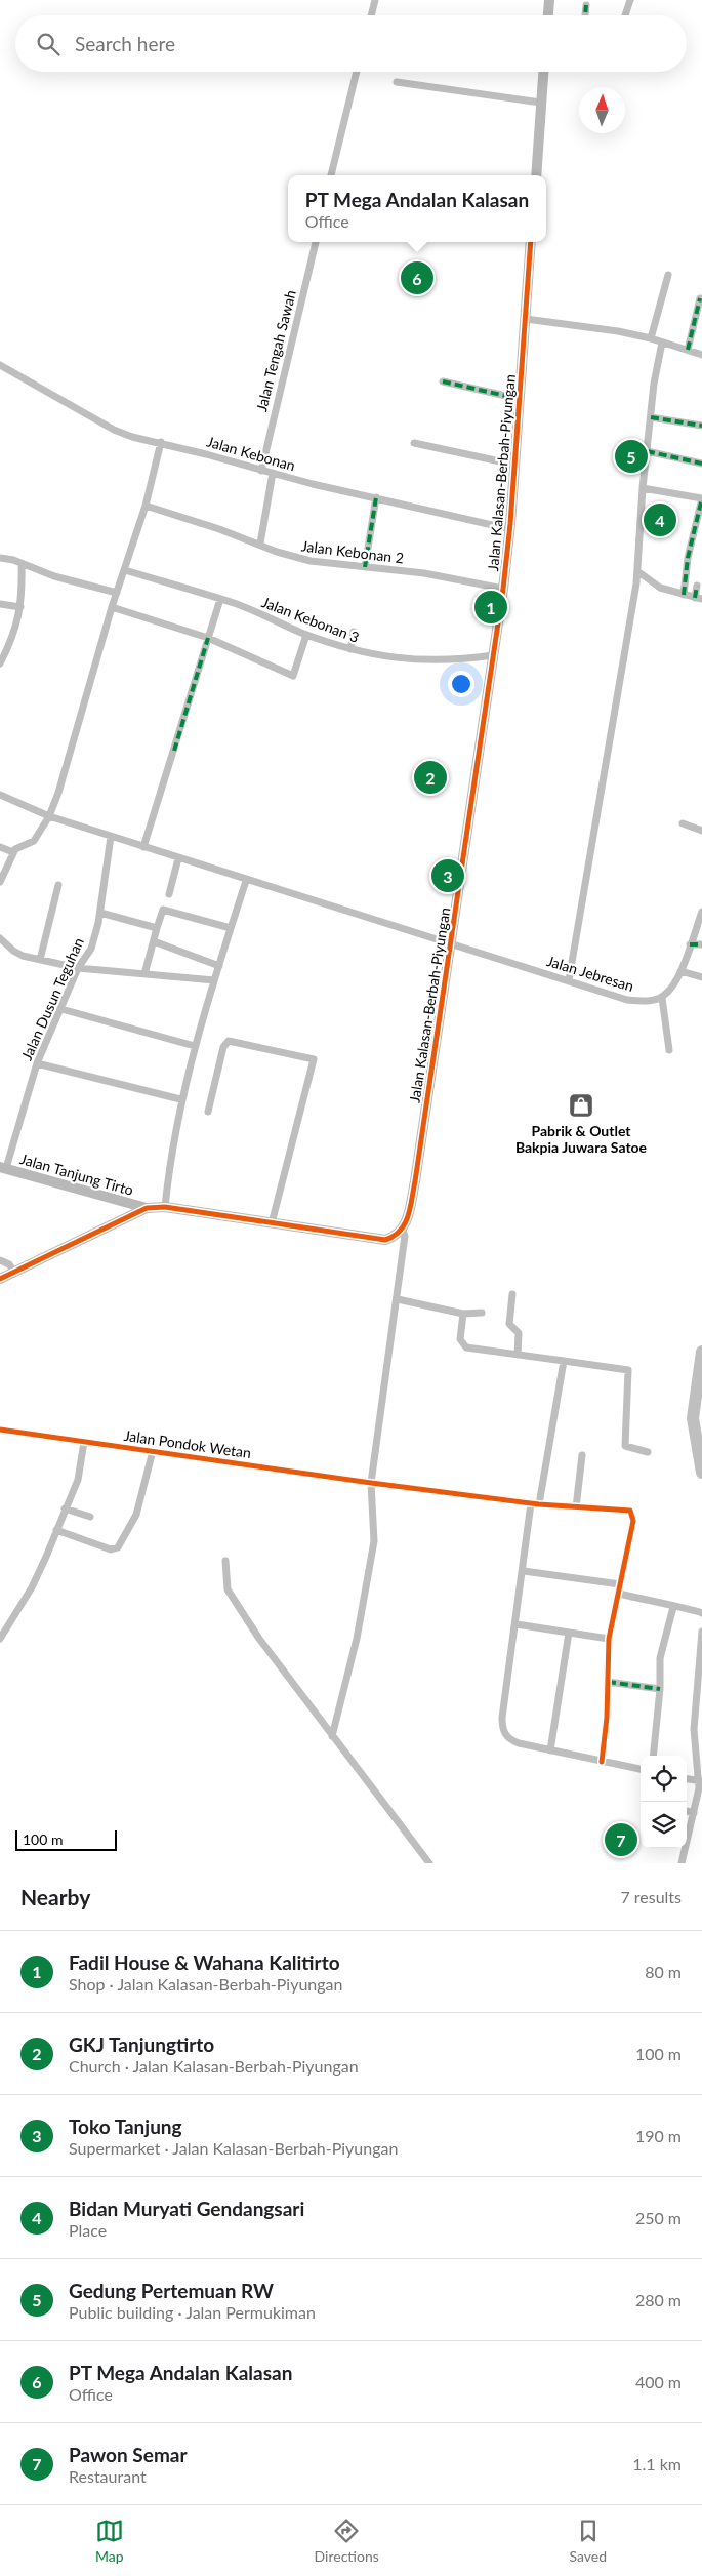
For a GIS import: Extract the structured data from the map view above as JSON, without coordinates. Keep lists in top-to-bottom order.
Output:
{
  "streets": {
    "street": [
      "Jalan Tengah Sawah",
      "Jalan Kebonan",
      "Jalan Kalasan-Berbah-Piyungan",
      "Jalan Kebonan 2",
      "Jalan Kebonan 3",
      "Jalan Jebresan",
      "Jalan Dusun Teguhan",
      "Jalan Tanjung Tirto",
      "Jalan Pondok Wetan"
    ]
  },
  "crossings": [
    ["Jalan Tengah Sawah", "Jalan Kebonan"],
    ["Jalan Kebonan", "Jalan Kalasan-Berbah-Piyungan"],
    ["Jalan Kalasan-Berbah-Piyungan", "Jalan Kebonan 2"],
    ["Jalan Kalasan-Berbah-Piyungan", "Jalan Kebonan 3"],
    ["Jalan Kalasan-Berbah-Piyungan", "Jalan Jebresan"],
    ["Jalan Jebresan", "Jalan Dusun Teguhan"],
    ["Jalan Dusun Teguhan", "Jalan Tanjung Tirto"]
  ],
  "places": {
    "shop": ["Pabrik & Outlet Bakpia Juwara Satoe"]
  },
  "scale_bar": "100 m",
  "north": "top",
  "page": {
    "search": "Search here",
    "popup": ["PT Mega Andalan Kalasan", "Office"],
    "pins": [
      "6",
      "5",
      "4",
      "1",
      "2",
      "3",
      "7"
    ],
    "scale": "100 m",
    "heading": ["Nearby", "7 results"],
    "list": [
      {
        "mark": "1",
        "name": "Fadil House & Wahana Kalitirto",
        "note": "Shop · Jalan Kalasan-Berbah-Piyungan",
        "value": "80 m"
      },
      {
        "mark": "2",
        "name": "GKJ Tanjungtirto",
        "note": "Church · Jalan Kalasan-Berbah-Piyungan",
        "value": "100 m"
      },
      {
        "mark": "3",
        "name": "Toko Tanjung",
        "note": "Supermarket · Jalan Kalasan-Berbah-Piyungan",
        "value": "190 m"
      },
      {
        "mark": "4",
        "name": "Bidan Muryati Gendangsari",
        "note": "Place",
        "value": "250 m"
      },
      {
        "mark": "5",
        "name": "Gedung Pertemuan RW",
        "note": "Public building · Jalan Permukiman",
        "value": "280 m"
      },
      {
        "mark": "6",
        "name": "PT Mega Andalan Kalasan",
        "note": "Office",
        "value": "400 m"
      },
      {
        "mark": "7",
        "name": "Pawon Semar",
        "note": "Restaurant",
        "value": "1.1 km"
      }
    ],
    "nav": ["Map", "Directions", "Saved"]
  }
}
